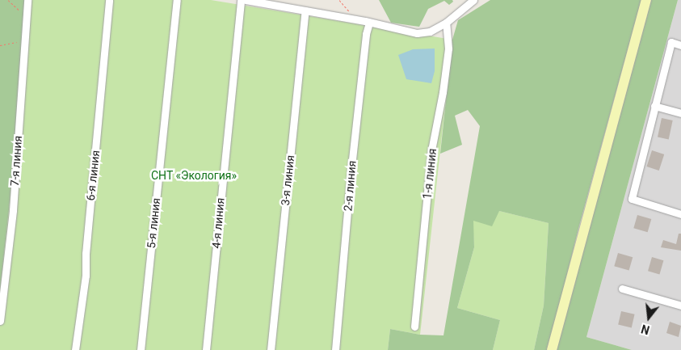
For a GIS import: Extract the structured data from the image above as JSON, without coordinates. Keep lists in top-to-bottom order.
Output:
{
  "streets": {
    "street": [
      "7-я линия",
      "1-я линия",
      "6-я линия",
      "3-я линия",
      "2-я линия",
      "5-я линия",
      "4-я линия"
    ]
  },
  "parks": ["СНТ «Экология»"],
  "north": "bottom"
}
